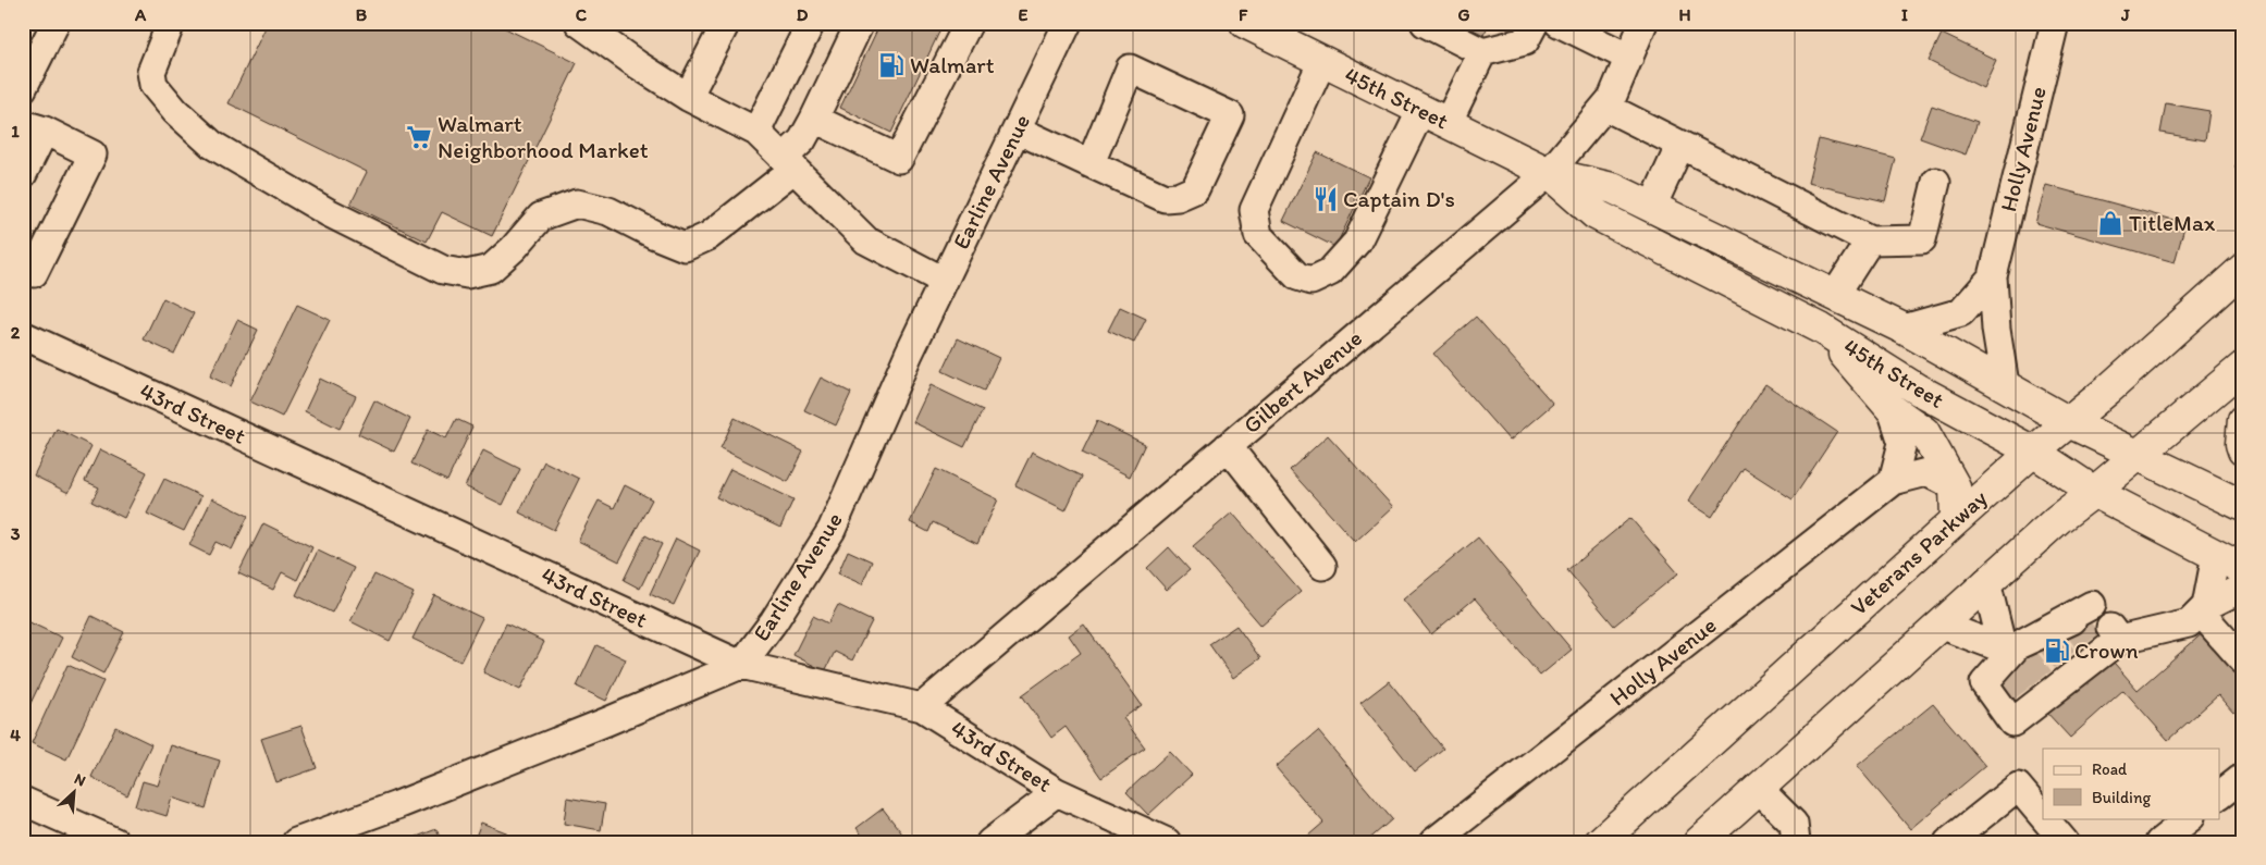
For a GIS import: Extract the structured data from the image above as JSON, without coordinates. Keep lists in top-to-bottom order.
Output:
{
  "streets": {
    "main road": ["45th Street", "Veterans Parkway"],
    "street": [
      "Holly Avenue",
      "Earline Avenue",
      "Gilbert Avenue",
      "43rd Street"
    ]
  },
  "crossings": [
    ["45th Street", "Holly Avenue"],
    ["45th Street", "Gilbert Avenue"],
    ["45th Street", "Veterans Parkway"],
    ["Earline Avenue", "43rd Street"],
    ["Gilbert Avenue", "43rd Street"]
  ],
  "places": {
    "fuel station": ["Walmart", "Crown"],
    "supermarket": ["Walmart Neighborhood Market"],
    "restaurant": ["Captain D's"],
    "shop": ["TitleMax"]
  },
  "legend": ["Road", "Building"],
  "north": "top right",
  "grid": {
    "columns": [
      "A",
      "B",
      "C",
      "D",
      "E",
      "F",
      "G",
      "H",
      "I",
      "J"
    ],
    "rows": [
      "1",
      "2",
      "3",
      "4"
    ]
  }
}
